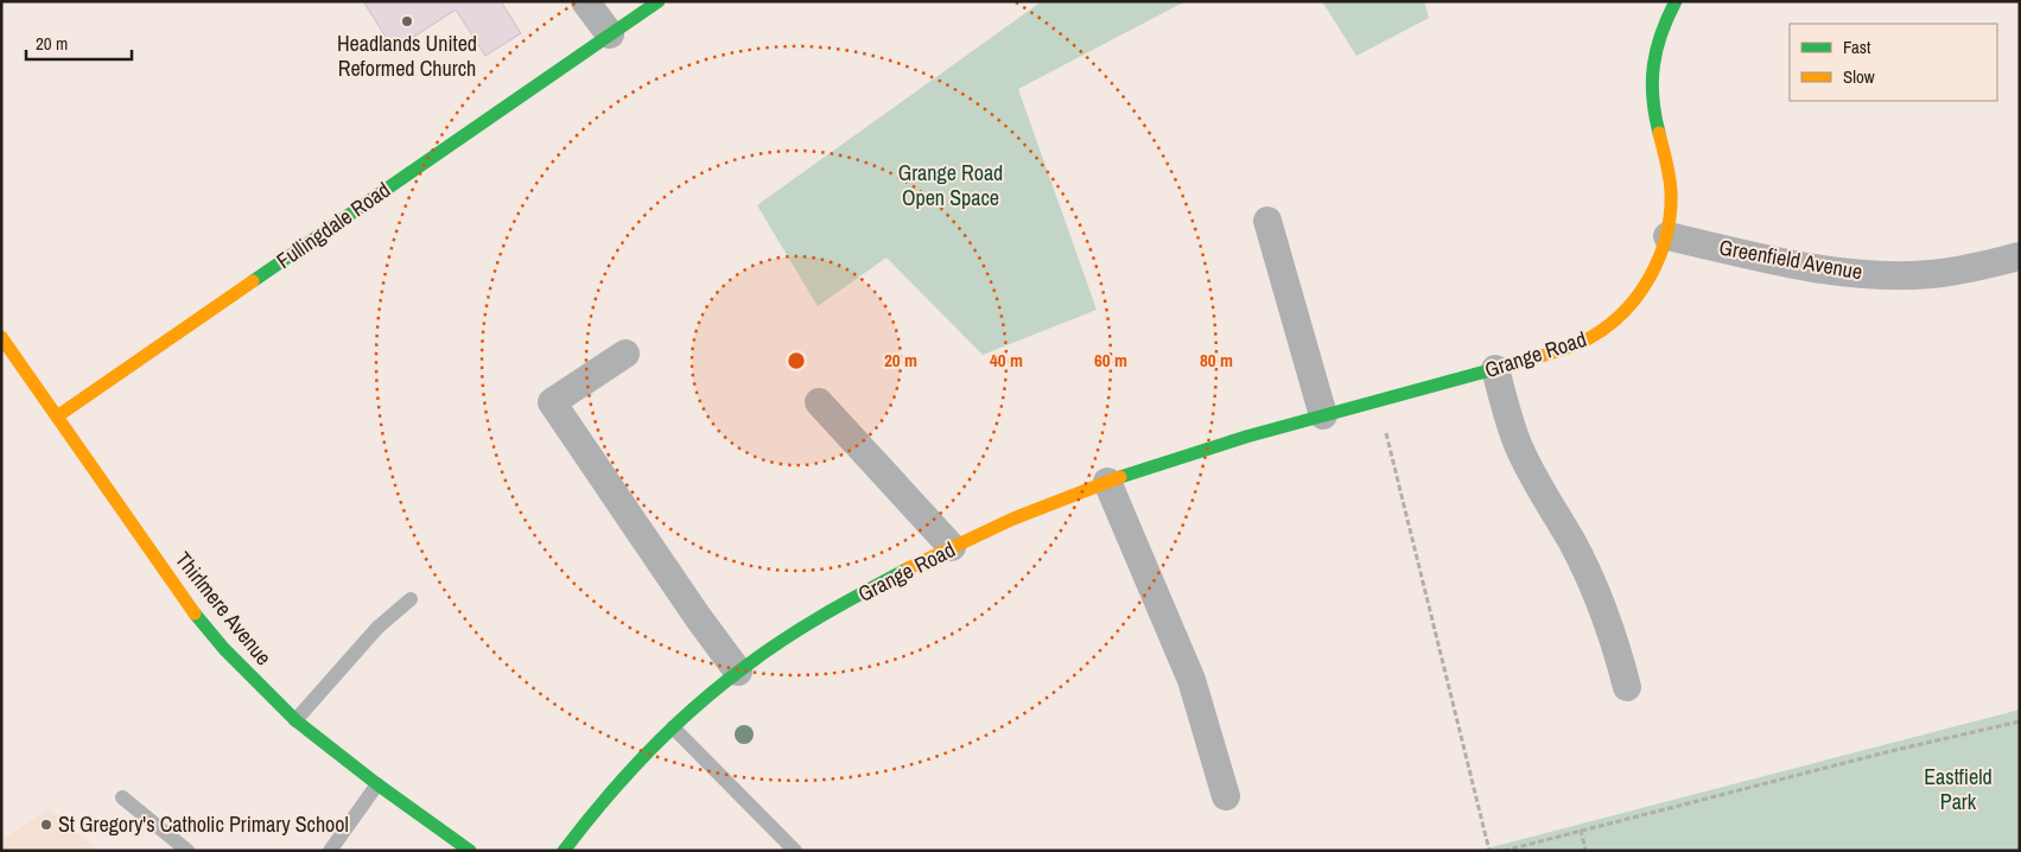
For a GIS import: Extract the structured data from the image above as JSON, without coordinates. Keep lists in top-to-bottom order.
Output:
{
  "streets": {
    "street": [
      "Fullingdale Road",
      "Greenfield Avenue",
      "Grange Road",
      "Thirlmere Avenue"
    ]
  },
  "crossings": [
    ["Fullingdale Road", "Thirlmere Avenue"],
    ["Greenfield Avenue", "Grange Road"]
  ],
  "parks": ["Grange Road Open Space", "Eastfield Park"],
  "places": ["Headlands United Reformed Church", "St Gregory's Catholic Primary School"],
  "legend": ["Fast", "Slow"],
  "scale_bar": "20 m",
  "rings": [
    "20 m",
    "40 m",
    "60 m",
    "80 m"
  ]
}
